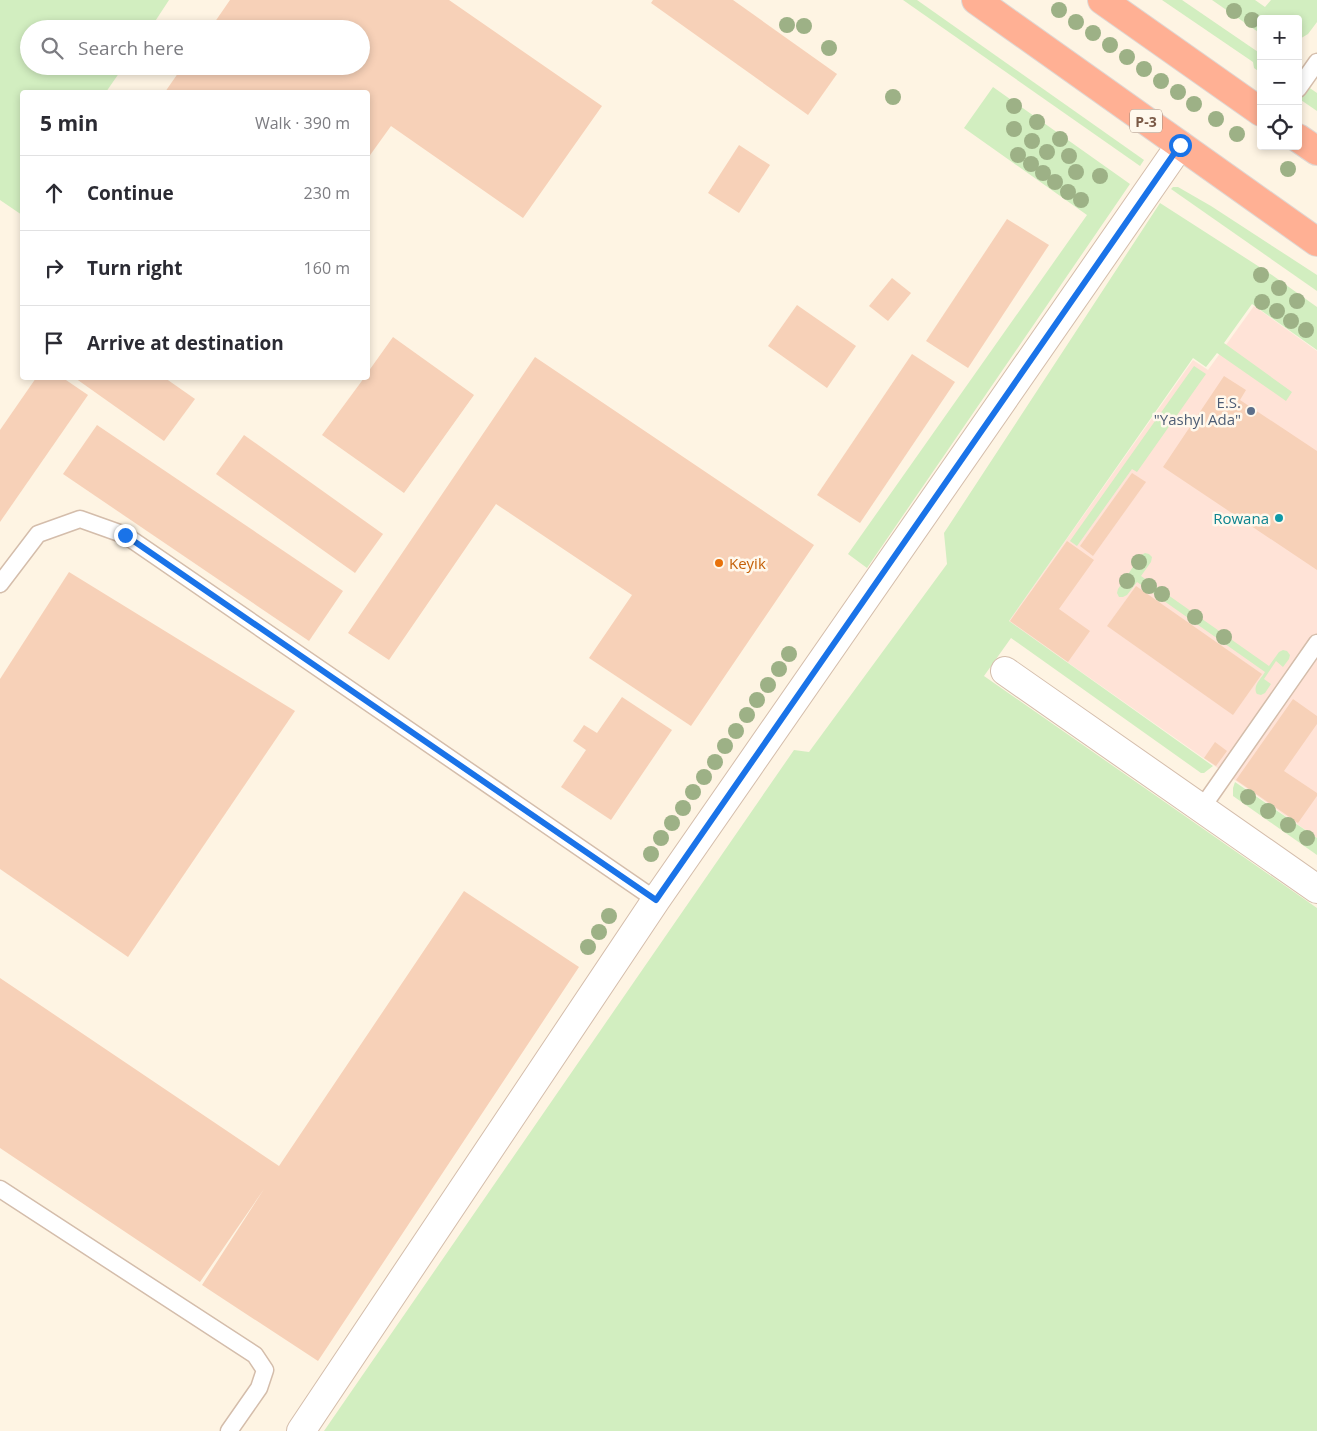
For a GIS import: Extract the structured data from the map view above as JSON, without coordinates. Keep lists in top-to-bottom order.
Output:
{
  "streets": {
    "highway": ["P-3"]
  },
  "places": ["E.S. \"Yashyl Ada\"", "Rowana", "Keyik"],
  "page": {
    "map_buttons": ["+", "−"],
    "search": "Search here",
    "heading": ["5 min", "Walk · 390 m"],
    "list": [
      ["Continue", "230 m"],
      ["Turn right", "160 m"],
      "Arrive at destination"
    ]
  }
}
